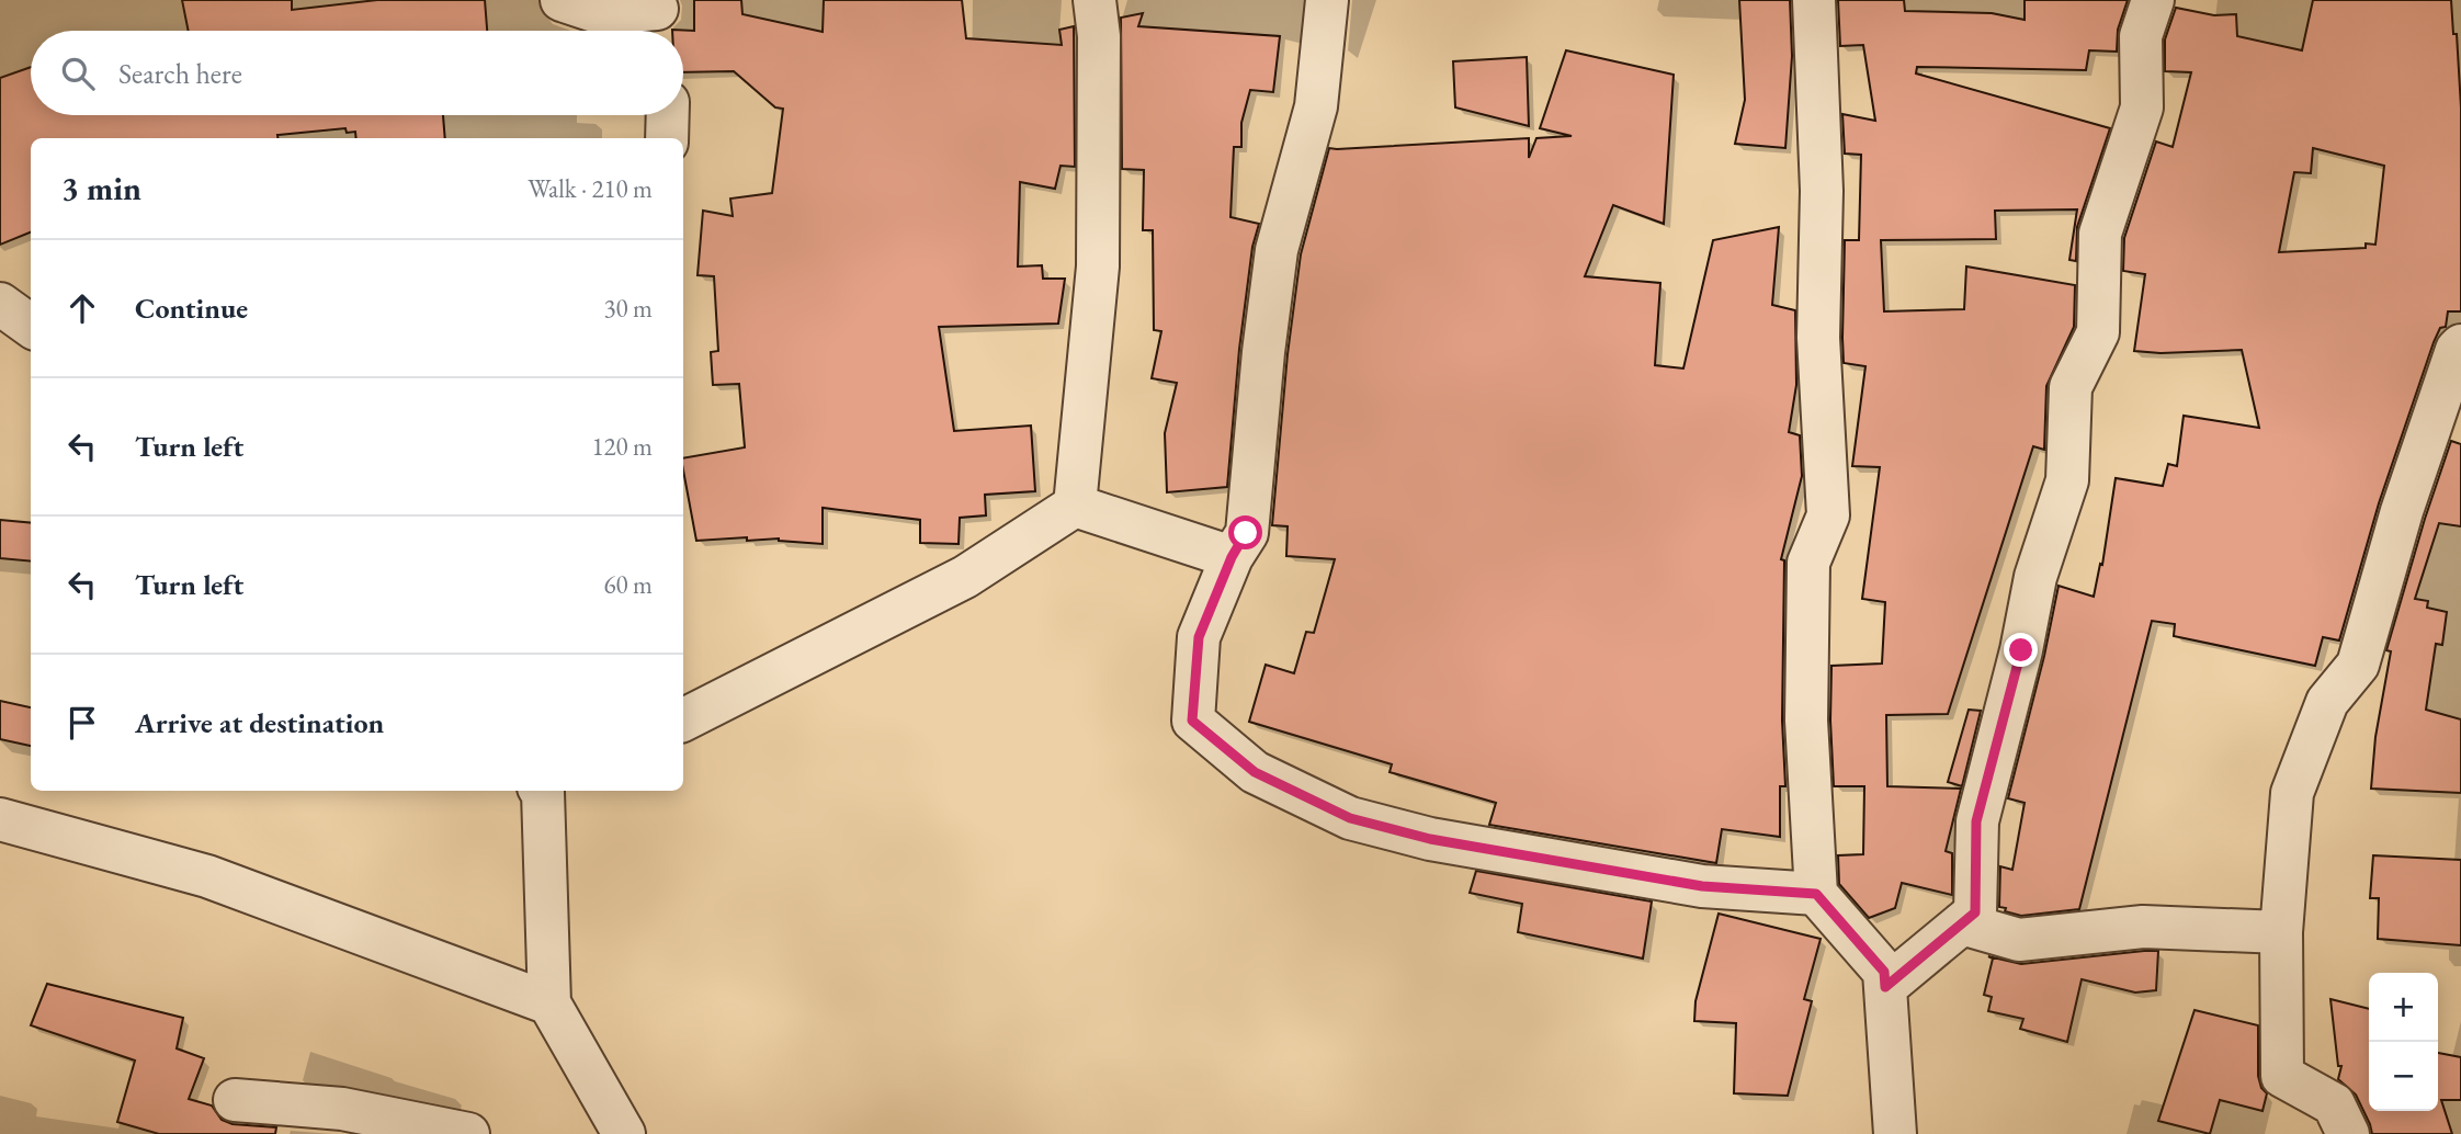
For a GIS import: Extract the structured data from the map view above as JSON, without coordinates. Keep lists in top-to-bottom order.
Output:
{
  "page": {
    "search": "Search here",
    "heading": ["3 min", "Walk · 210 m"],
    "list": [
      ["Continue", "30 m"],
      ["Turn left", "120 m"],
      ["Turn left", "60 m"],
      "Arrive at destination"
    ],
    "map_buttons": ["+", "−"]
  }
}
